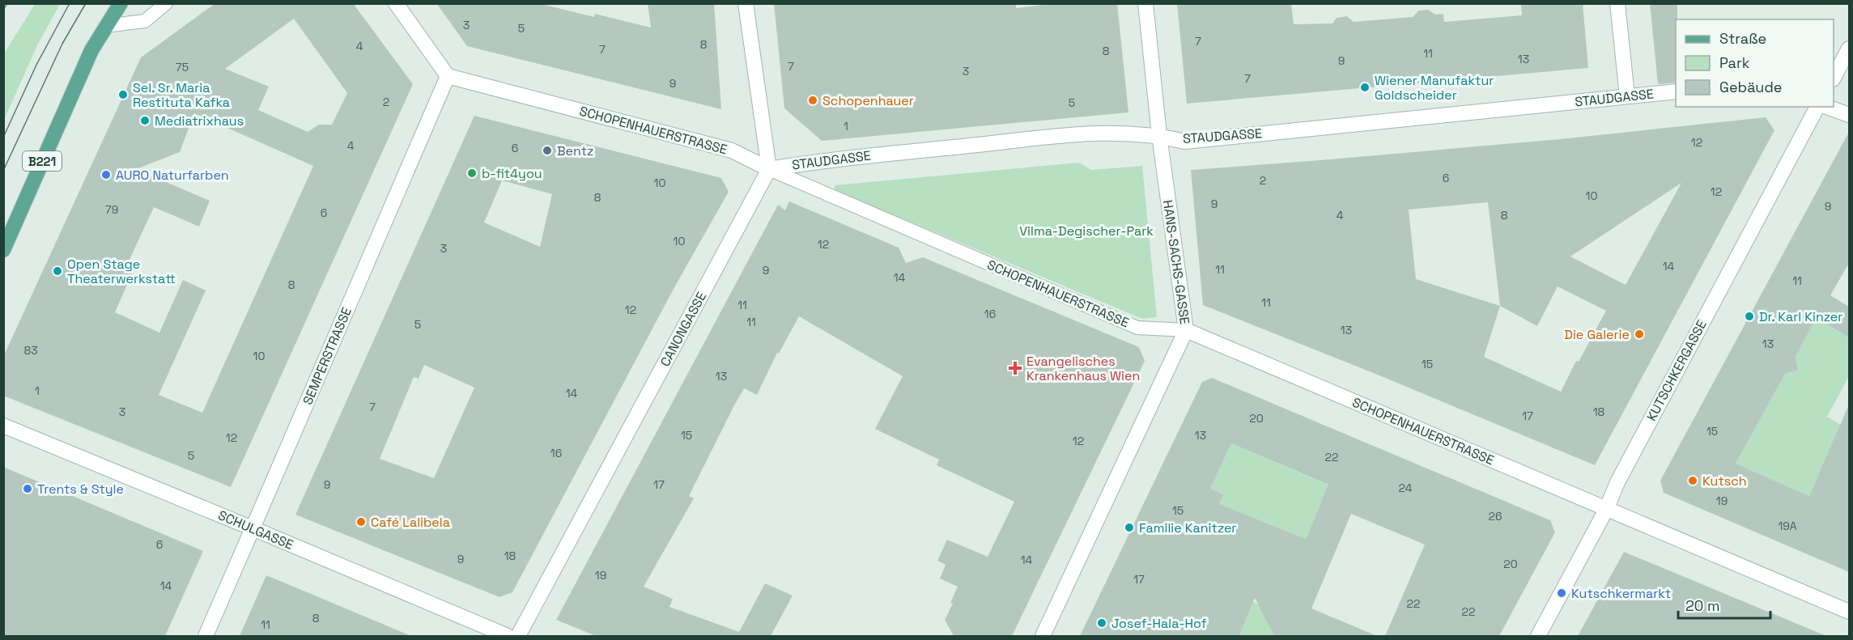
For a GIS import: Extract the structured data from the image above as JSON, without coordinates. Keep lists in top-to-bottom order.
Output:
{
  "streets": {
    "main road": ["B221"],
    "street": [
      "STAUDGASSE",
      "SCHOPENHAUERSTRASSE",
      "HANS-SACHS-GASSE",
      "CANONGASSE",
      "SEMPERSTRASSE",
      "KUTSCHKERGASSE",
      "SCHULGASSE"
    ]
  },
  "crossings": [
    ["STAUDGASSE", "SCHOPENHAUERSTRASSE"],
    ["STAUDGASSE", "HANS-SACHS-GASSE"],
    ["STAUDGASSE", "CANONGASSE"],
    ["SCHOPENHAUERSTRASSE", "HANS-SACHS-GASSE"],
    ["SCHOPENHAUERSTRASSE", "CANONGASSE"],
    ["SCHOPENHAUERSTRASSE", "SEMPERSTRASSE"],
    ["SCHOPENHAUERSTRASSE", "KUTSCHKERGASSE"],
    ["SEMPERSTRASSE", "SCHULGASSE"]
  ],
  "parks": ["Vilma-Degischer-Park"],
  "places": {
    "other": [
      "Wiener Manufaktur Goldscheider",
      "Sel. Sr. Maria Restituta Kafka",
      "Schopenhauer",
      "Mediatrixhaus",
      "Bentz",
      "b-fit4you",
      "AURO Naturfarben",
      "Open Stage Theaterwerkstatt",
      "Dr. Karl Kinzer",
      "Die Galerie",
      "Kutsch",
      "Trents & Style",
      "Café Lalibela",
      "Familie Kanitzer",
      "Kutschkermarkt",
      "Josef-Hala-Hof"
    ],
    "health": ["Evangelisches Krankenhaus Wien"]
  },
  "house_numbers": [
    "3",
    "5",
    "7",
    "8",
    "4",
    "7",
    "8",
    "11",
    "13",
    "9",
    "7",
    "75",
    "3",
    "7",
    "9",
    "2",
    "5",
    "1",
    "12",
    "4",
    "6",
    "6",
    "2",
    "10",
    "12",
    "10",
    "8",
    "9",
    "9",
    "79",
    "6",
    "4",
    "8",
    "10",
    "12",
    "3",
    "14",
    "11",
    "9",
    "14",
    "11",
    "8",
    "11",
    "11",
    "12",
    "16",
    "11",
    "5",
    "13",
    "13",
    "83",
    "10",
    "15",
    "13",
    "1",
    "14",
    "7",
    "3",
    "18",
    "17",
    "20",
    "15",
    "15",
    "13",
    "12",
    "12",
    "16",
    "5",
    "22",
    "9",
    "17",
    "24",
    "19",
    "15",
    "26",
    "19A",
    "6",
    "18",
    "9",
    "14",
    "20",
    "19",
    "17",
    "14",
    "22",
    "22",
    "8",
    "11"
  ],
  "legend": ["Straße", "Park", "Gebäude"],
  "scale_bar": "20 m"
}
